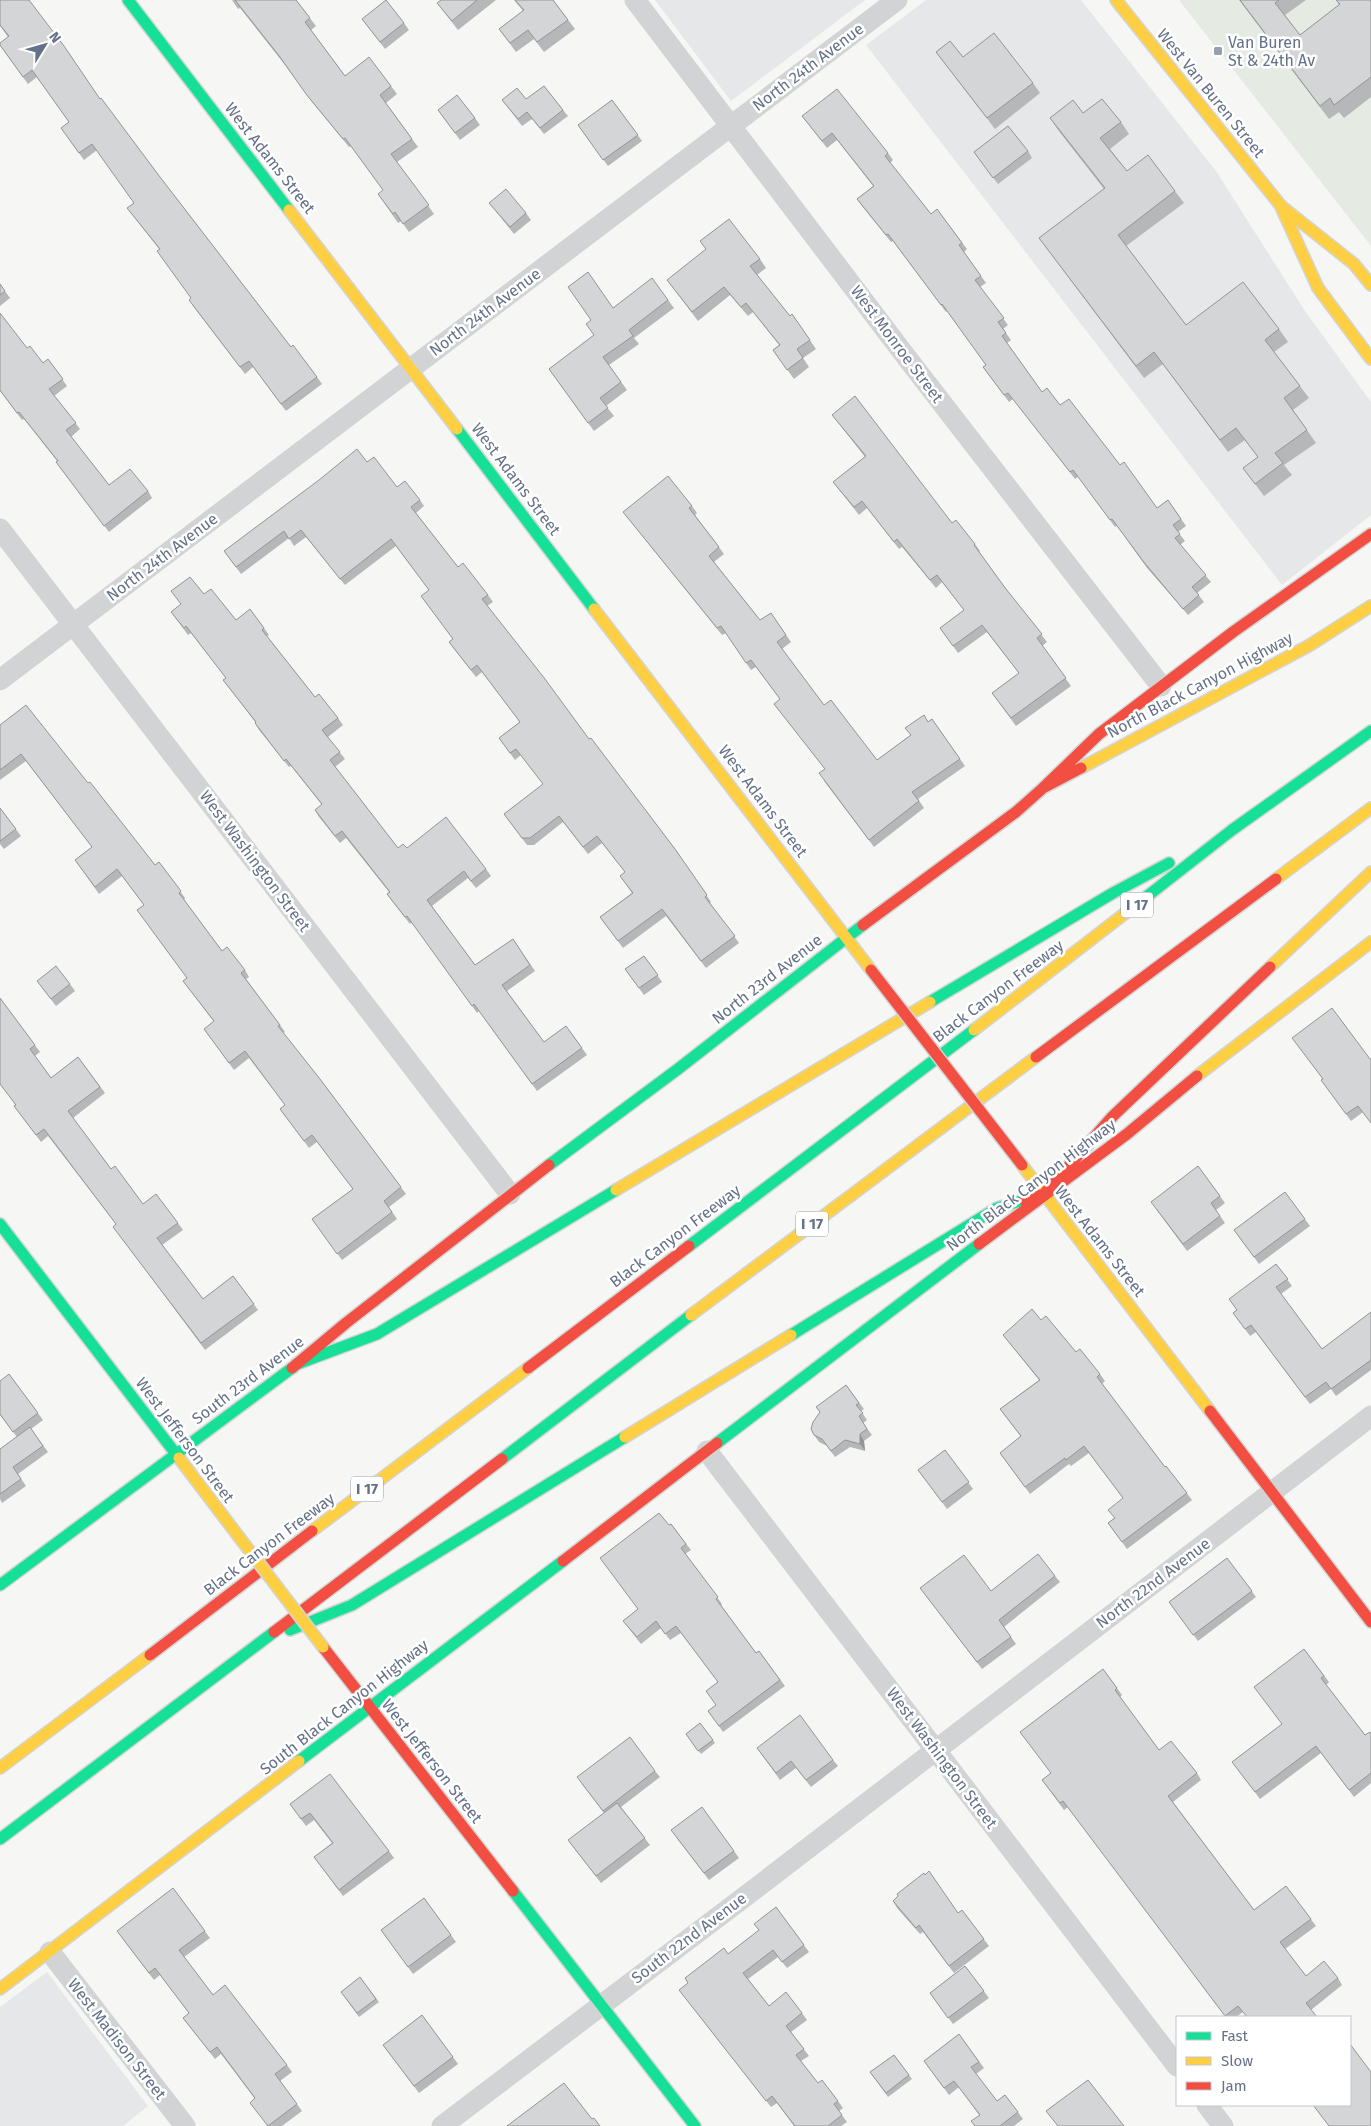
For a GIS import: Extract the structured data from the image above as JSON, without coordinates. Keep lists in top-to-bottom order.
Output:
{
  "streets": {
    "main road": [
      "West Van Buren Street",
      "West Adams Street",
      "North Black Canyon Highway",
      "I 17",
      "North 23rd Avenue",
      "Black Canyon Freeway",
      "South 23rd Avenue",
      "West Jefferson Street",
      "South Black Canyon Highway"
    ],
    "street": [
      "North 24th Avenue",
      "West Monroe Street",
      "West Washington Street",
      "North 22nd Avenue",
      "South 22nd Avenue",
      "West Madison Street"
    ]
  },
  "crossings": [
    ["North 24th Avenue", "West Adams Street"],
    ["North 24th Avenue", "West Monroe Street"],
    ["North 24th Avenue", "West Washington Street"],
    ["West Adams Street", "North Black Canyon Highway"],
    ["West Adams Street", "North 23rd Avenue"],
    ["West Adams Street", "North 22nd Avenue"],
    ["North Black Canyon Highway", "West Washington Street"],
    ["North Black Canyon Highway", "North 23rd Avenue"],
    ["North Black Canyon Highway", "South Black Canyon Highway"],
    ["West Washington Street", "North 23rd Avenue"],
    ["West Washington Street", "South 23rd Avenue"],
    ["West Washington Street", "North 22nd Avenue"],
    ["West Washington Street", "South Black Canyon Highway"],
    ["West Washington Street", "South 22nd Avenue"],
    ["North 23rd Avenue", "South 23rd Avenue"],
    ["South 23rd Avenue", "West Jefferson Street"],
    ["West Jefferson Street", "South Black Canyon Highway"],
    ["West Jefferson Street", "South 22nd Avenue"],
    ["North 22nd Avenue", "South 22nd Avenue"],
    ["South Black Canyon Highway", "West Madison Street"]
  ],
  "places": {
    "transit": ["Van Buren St & 24th Av"]
  },
  "legend": ["Fast", "Slow", "Jam"],
  "north": "top right"
}
